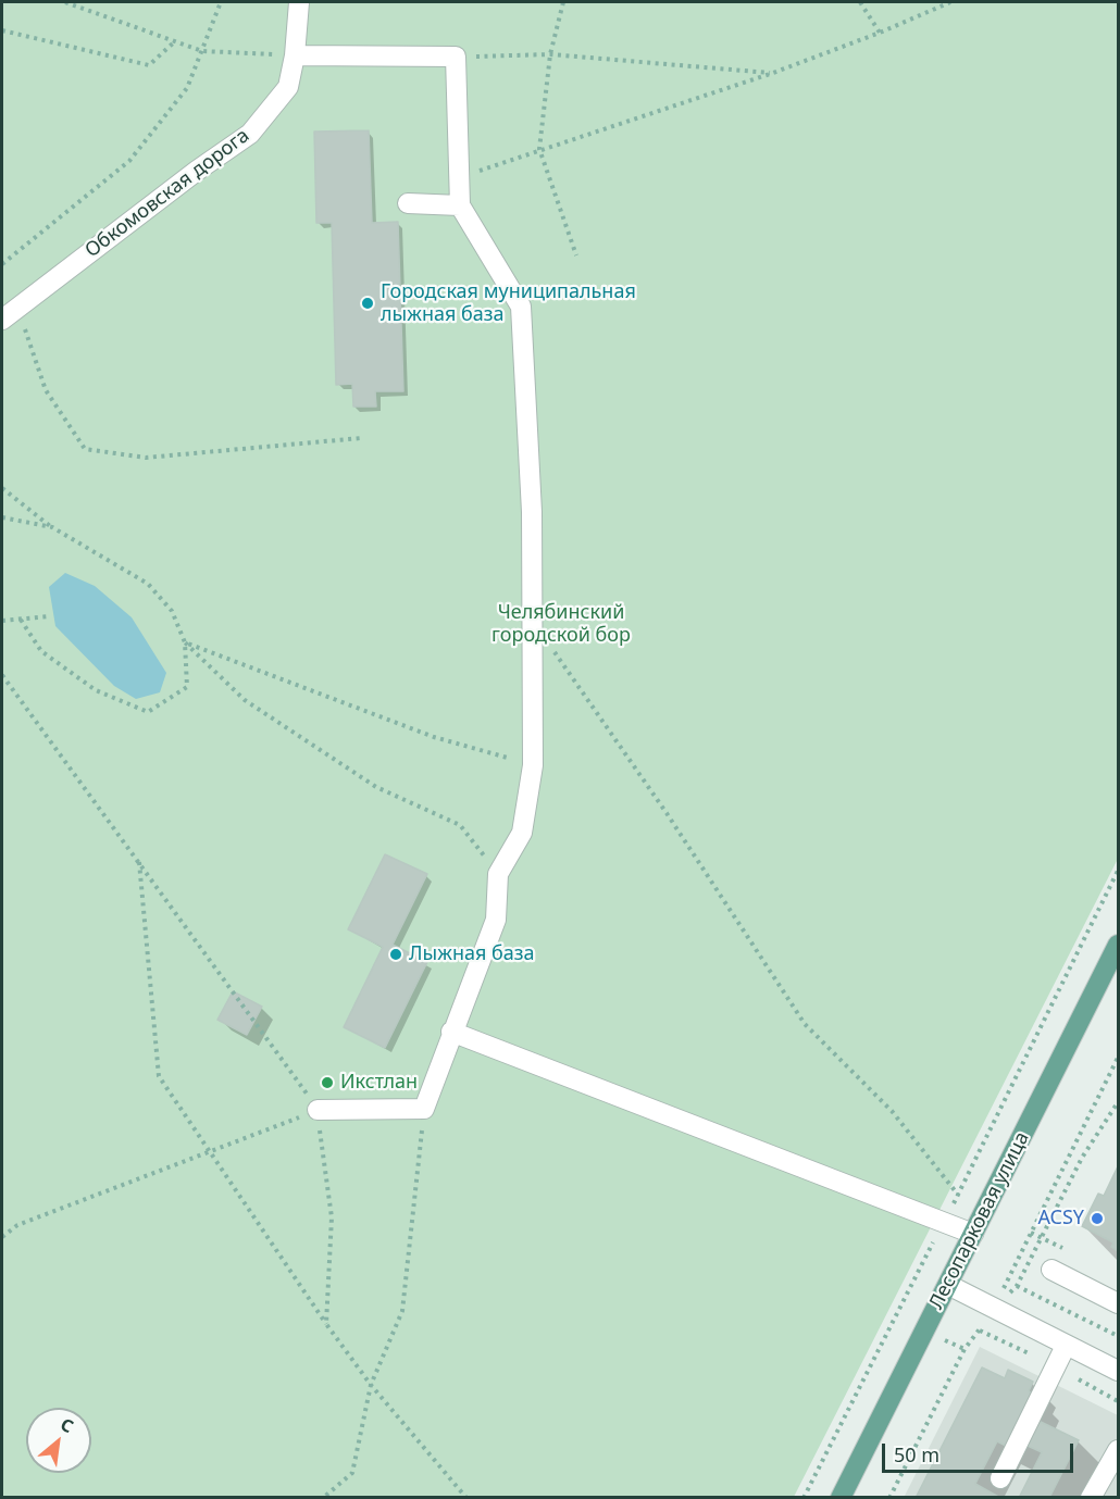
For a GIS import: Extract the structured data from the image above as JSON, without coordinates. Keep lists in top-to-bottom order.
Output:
{
  "streets": {
    "main road": ["Лесопарковая улица"],
    "street": ["Обкомовская дорога"]
  },
  "parks": ["Челябинский городской бор"],
  "places": [
    "Городская муниципальная лыжная база",
    "Лыжная база",
    "Икстлан",
    "ACSY"
  ],
  "scale_bar": "50 m",
  "north": "top right"
}
